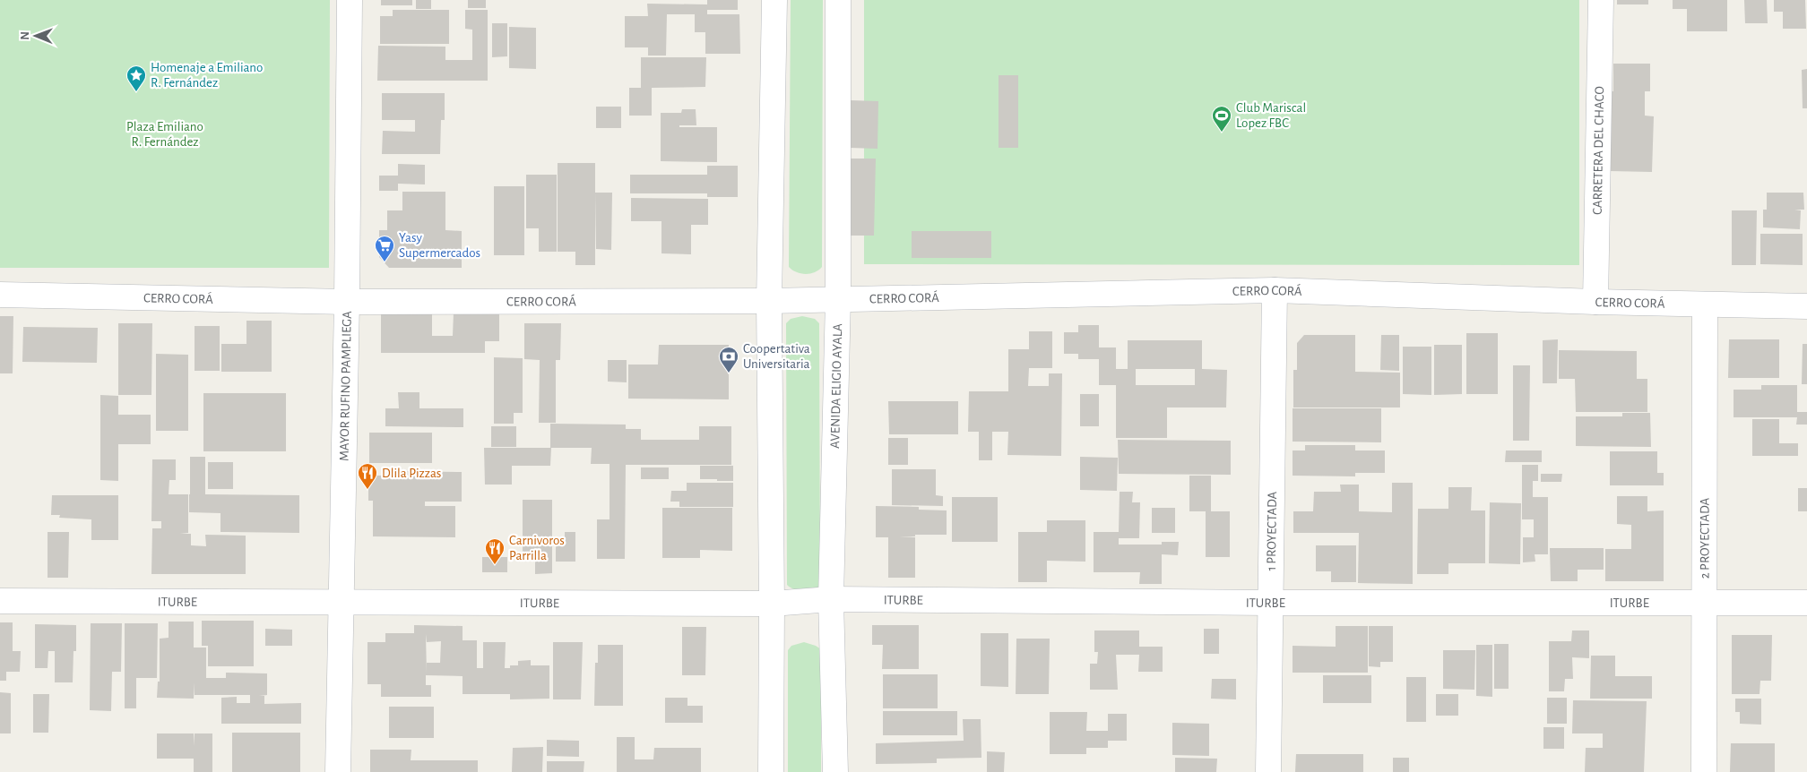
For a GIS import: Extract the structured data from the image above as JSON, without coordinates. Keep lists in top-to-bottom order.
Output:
{
  "streets": {
    "street": [
      "CARRETERA DEL CHACO",
      "CERRO CORÁ",
      "MAYOR RUFINO PAMPLIEGA",
      "AVENIDA ELIGIO AYALA",
      "1 PROYECTADA",
      "2 PROYECTADA",
      "ITURBE"
    ]
  },
  "crossings": [
    ["CARRETERA DEL CHACO", "CERRO CORÁ"],
    ["CERRO CORÁ", "MAYOR RUFINO PAMPLIEGA"],
    ["CERRO CORÁ", "AVENIDA ELIGIO AYALA"],
    ["CERRO CORÁ", "1 PROYECTADA"],
    ["CERRO CORÁ", "2 PROYECTADA"],
    ["MAYOR RUFINO PAMPLIEGA", "ITURBE"],
    ["AVENIDA ELIGIO AYALA", "ITURBE"],
    ["1 PROYECTADA", "ITURBE"],
    ["2 PROYECTADA", "ITURBE"]
  ],
  "parks": ["Plaza Emiliano R. Fernández"],
  "places": {
    "place": ["Homenaje a Emiliano R. Fernández"],
    "sports": ["Club Mariscal Lopez FBC"],
    "supermarket": ["Yasy Supermercados"],
    "bank": ["Coopertativa Universitaria"],
    "restaurant": ["Dlila Pizzas", "Carnivoros Parrilla"]
  },
  "north": "left"
}
